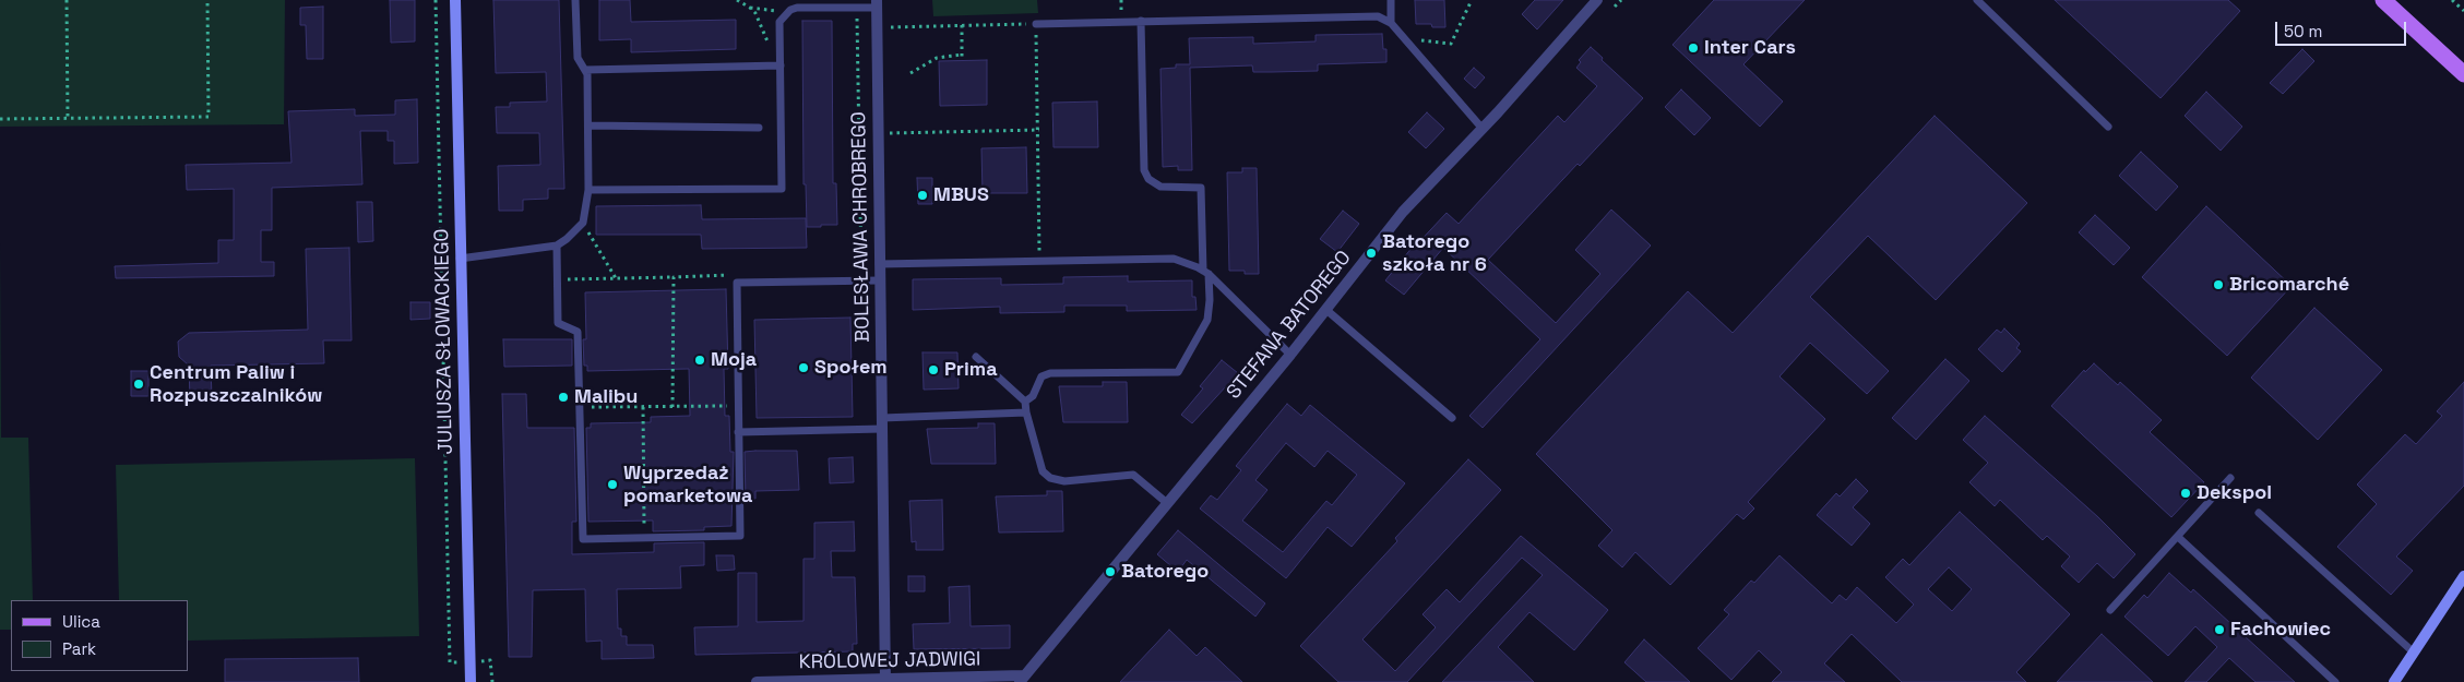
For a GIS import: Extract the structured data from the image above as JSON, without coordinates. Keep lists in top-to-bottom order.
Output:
{
  "streets": {
    "street": [
      "BOLESŁAWA CHROBREGO",
      "STEFANA BATOREGO",
      "JULIUSZA SŁOWACKIEGO",
      "KRÓLOWEJ JADWIGI"
    ]
  },
  "crossings": [
    ["BOLESŁAWA CHROBREGO", "KRÓLOWEJ JADWIGI"],
    ["STEFANA BATOREGO", "KRÓLOWEJ JADWIGI"]
  ],
  "places": [
    "Inter Cars",
    "MBUS",
    "Batorego szkoła nr 6",
    "Bricomarché",
    "Moja",
    "Społem",
    "Prima",
    "Centrum Paliw i Rozpuszczalników",
    "Malibu",
    "Wyprzedaż pomarketowa",
    "Dekspol",
    "Batorego",
    "Fachowiec"
  ],
  "legend": ["Ulica", "Park"],
  "scale_bar": "50 m"
}
